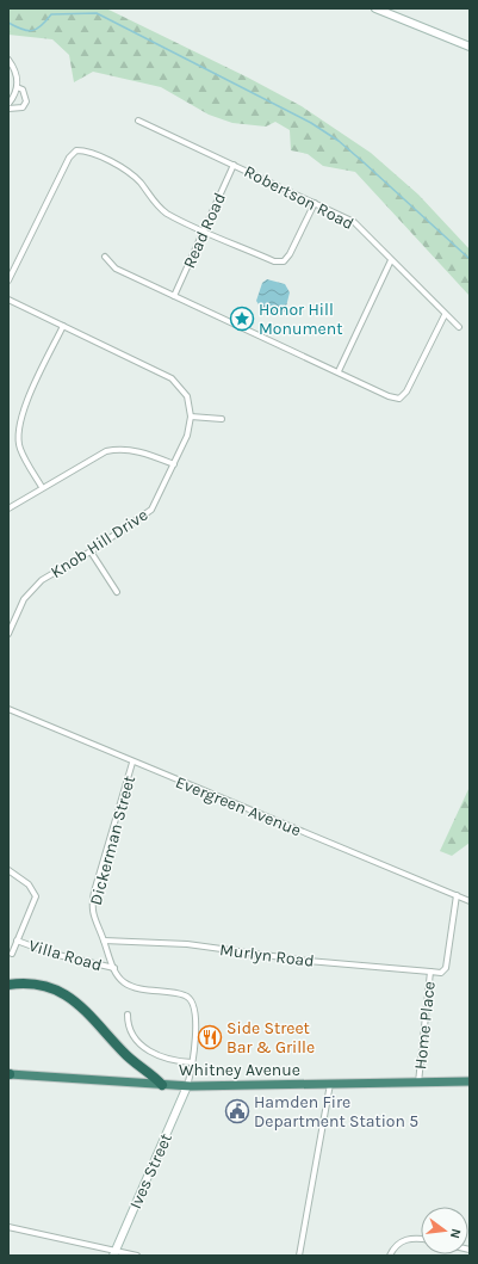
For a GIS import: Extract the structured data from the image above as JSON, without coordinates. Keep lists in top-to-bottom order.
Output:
{
  "streets": {
    "highway": ["Whitney Avenue"],
    "main road": ["Ives Street"],
    "street": [
      "Robertson Road",
      "Read Road",
      "Knob Hill Drive",
      "Evergreen Avenue",
      "Dickerman Street",
      "Villa Road",
      "Murlyn Road",
      "Home Place"
    ]
  },
  "crossings": [
    ["Robertson Road", "Read Road"],
    ["Evergreen Avenue", "Dickerman Street"],
    ["Evergreen Avenue", "Home Place"],
    ["Dickerman Street", "Villa Road"],
    ["Dickerman Street", "Murlyn Road"],
    ["Dickerman Street", "Whitney Avenue"],
    ["Dickerman Street", "Ives Street"],
    ["Murlyn Road", "Home Place"],
    ["Home Place", "Whitney Avenue"],
    ["Whitney Avenue", "Ives Street"]
  ],
  "places": {
    "place": ["Honor Hill Monument"],
    "restaurant": ["Side Street Bar & Grille"],
    "public building": ["Hamden Fire Department Station 5"]
  },
  "north": "right"
}
